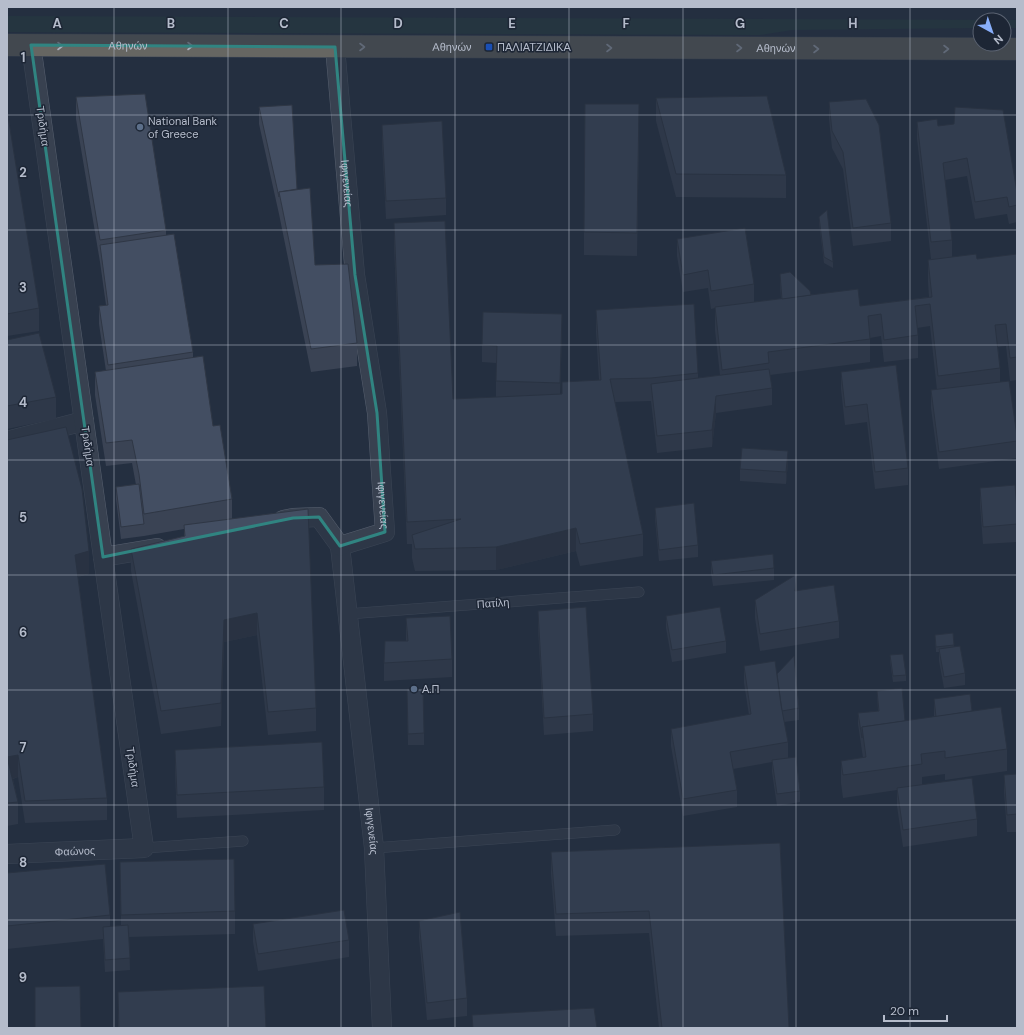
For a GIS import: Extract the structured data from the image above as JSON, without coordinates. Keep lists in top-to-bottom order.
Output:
{
  "streets": {
    "highway": ["Αθηνών"],
    "street": ["Τριδήμα", "Ιφιγενείας", "Φαώνος"],
    "lane": ["Πατίλη"]
  },
  "crossings": [
    ["Αθηνών", "Τριδήμα"],
    ["Αθηνών", "Ιφιγενείας"],
    ["Τριδήμα", "Φαώνος"],
    ["Ιφιγενείας", "Πατίλη"]
  ],
  "one_way": ["Αθηνών"],
  "places": {
    "transit": ["ΠΑΛΙΑΤΖΙΔΙΚΑ"],
    "other": ["National Bank of Greece", "Α.Π"]
  },
  "scale_bar": "20 m",
  "north": "bottom right",
  "grid": {
    "columns": [
      "A",
      "B",
      "C",
      "D",
      "E",
      "F",
      "G",
      "H"
    ],
    "rows": [
      "1",
      "2",
      "3",
      "4",
      "5",
      "6",
      "7",
      "8",
      "9"
    ]
  }
}
